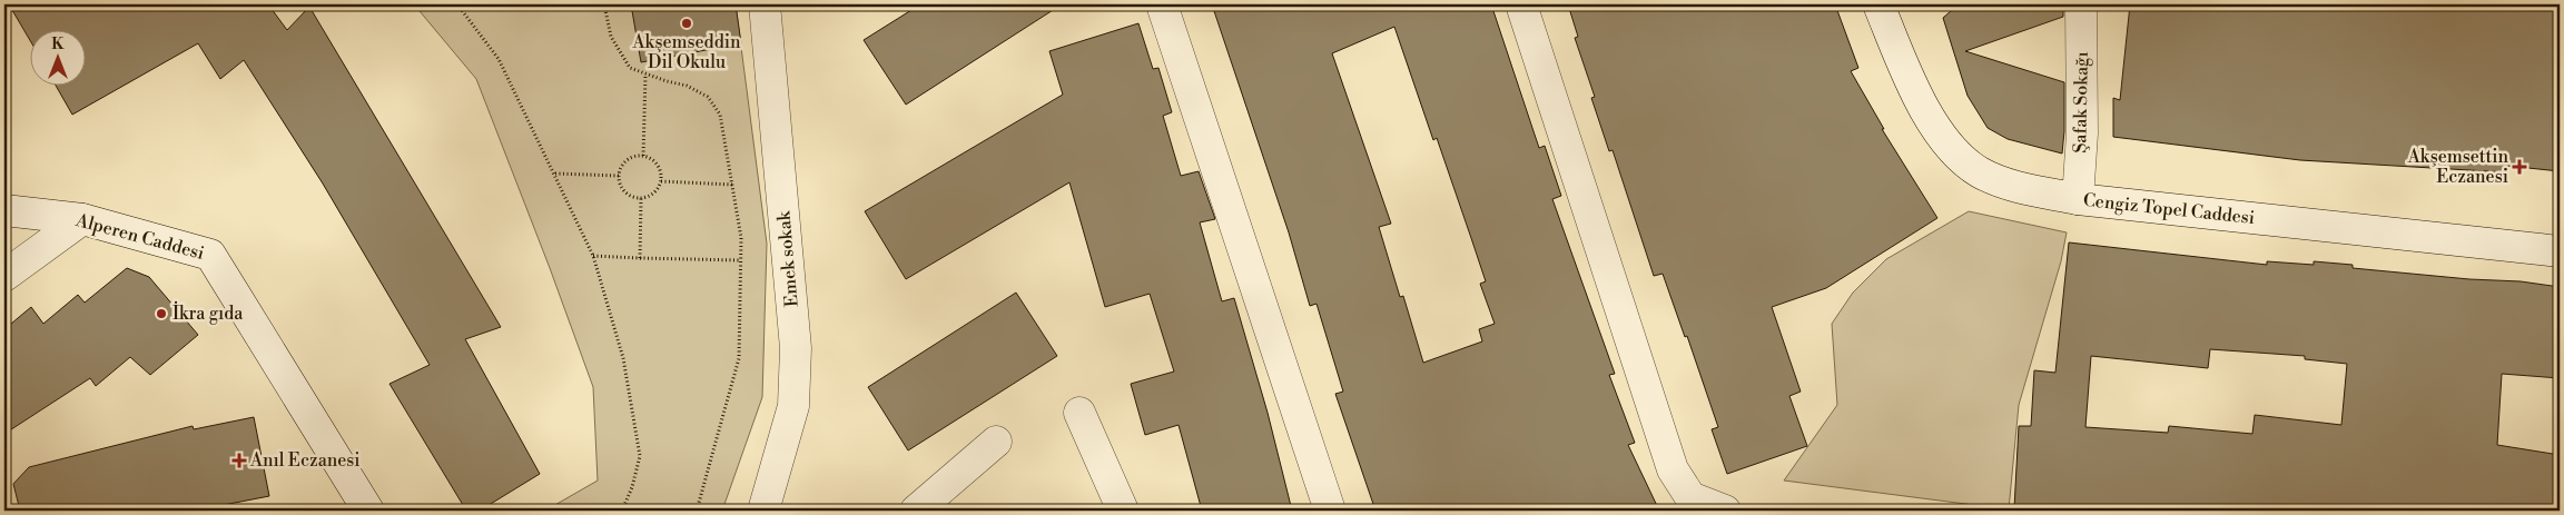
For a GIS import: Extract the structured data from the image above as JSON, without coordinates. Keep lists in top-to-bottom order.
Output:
{
  "streets": {
    "street": [
      "Şafak Sokağı",
      "Cengiz Topel Caddesi",
      "Alperen Caddesi",
      "Emek sokak"
    ]
  },
  "crossings": [
    ["Şafak Sokağı", "Cengiz Topel Caddesi"]
  ],
  "places": {
    "other": ["Akşemseddin Dil Okulu", "İkra gıda"],
    "health": ["Akşemsettin Eczanesi", "Anıl Eczanesi"]
  },
  "north": "top"
}
